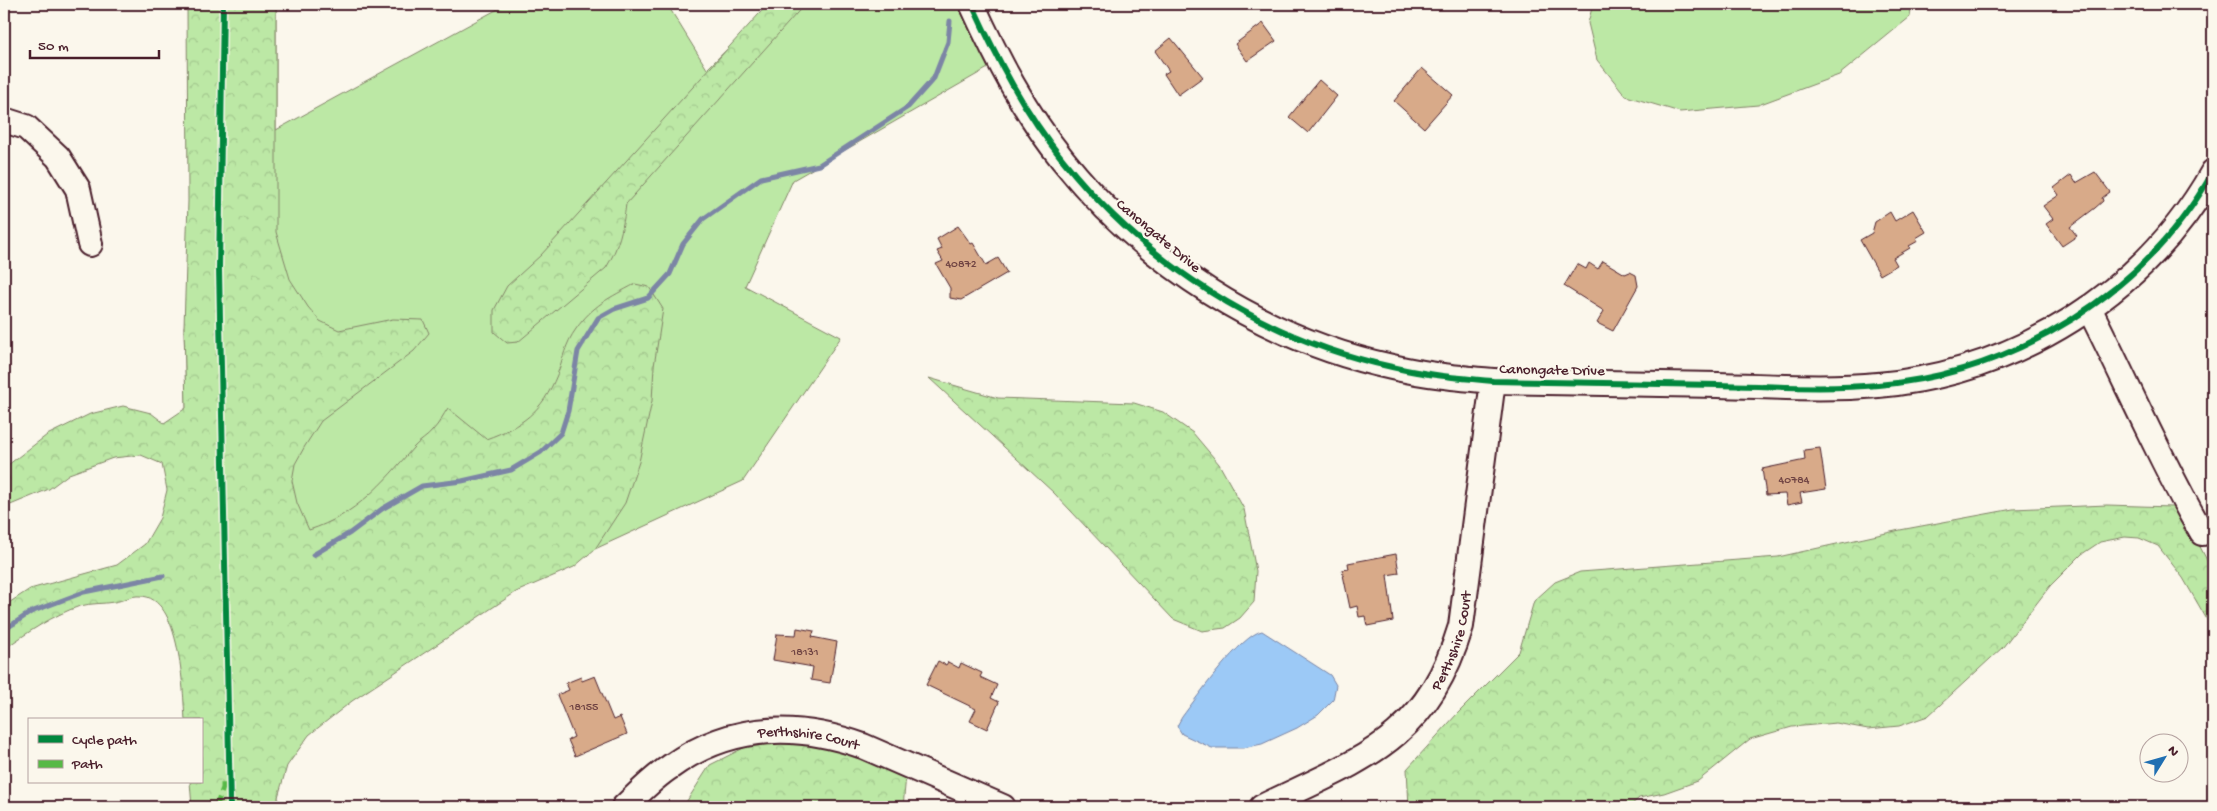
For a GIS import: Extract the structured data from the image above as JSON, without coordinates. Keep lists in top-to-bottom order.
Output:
{
  "streets": {
    "street": ["Canongate Drive", "Perthshire Court"]
  },
  "crossings": [
    ["Canongate Drive", "Perthshire Court"]
  ],
  "house_numbers": [
    "40872",
    "40784",
    "18131",
    "18155"
  ],
  "legend": ["Cycle path", "Path"],
  "scale_bar": "50 m",
  "north": "top right"
}
